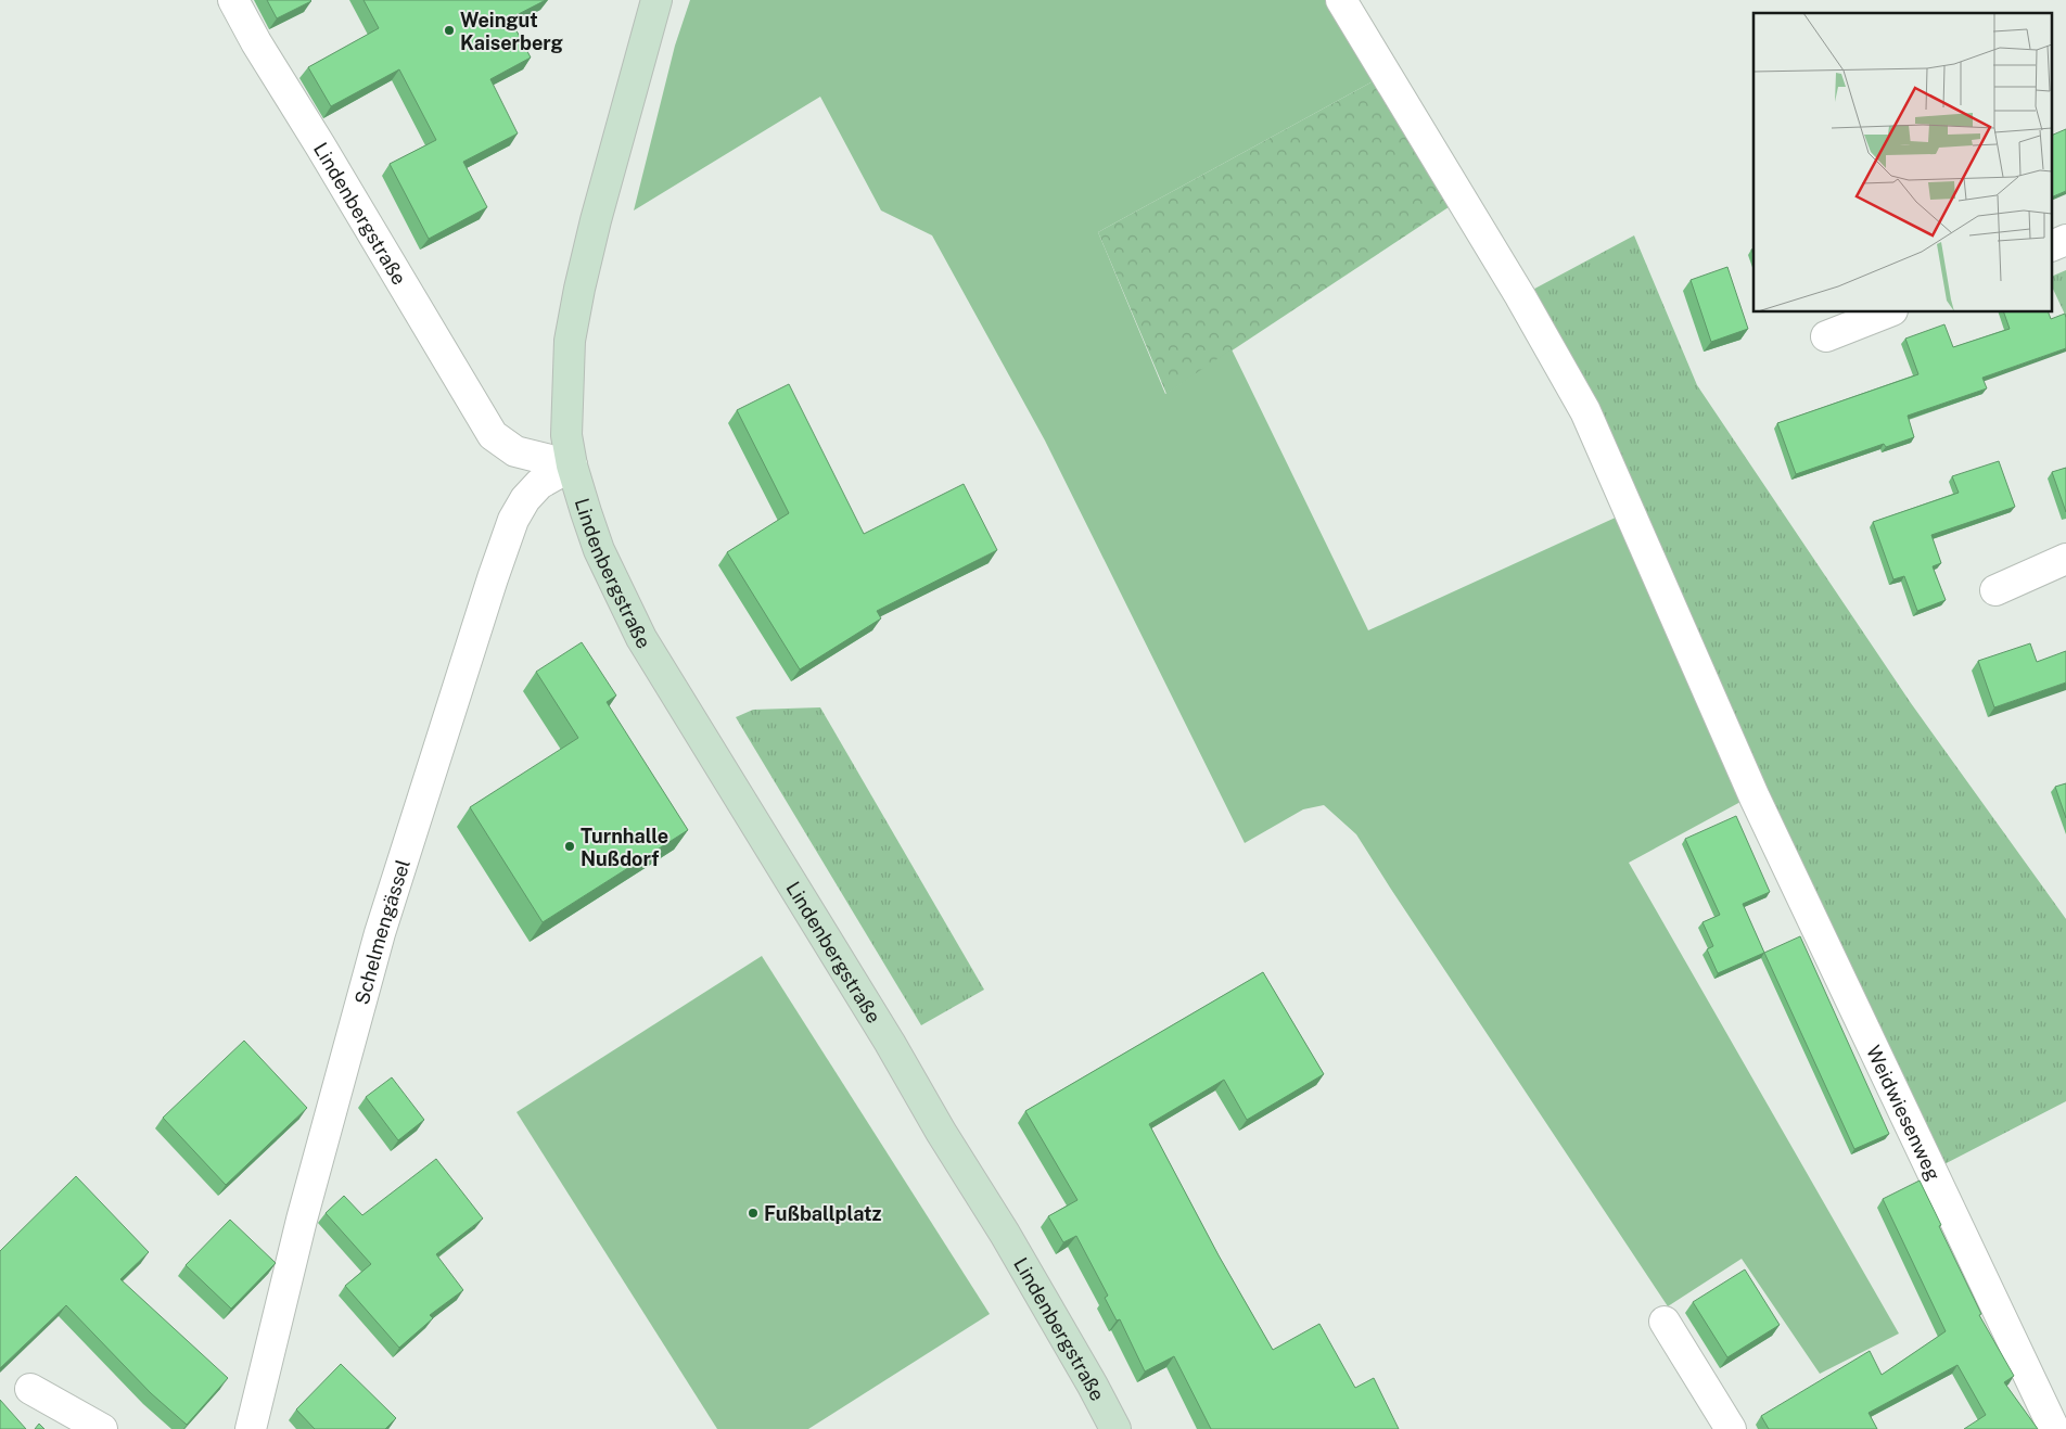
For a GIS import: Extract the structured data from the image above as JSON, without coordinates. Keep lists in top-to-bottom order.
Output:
{
  "streets": {
    "main road": ["Lindenbergstraße"],
    "street": ["Schelmengässel", "Weidwiesenweg"]
  },
  "crossings": [
    ["Lindenbergstraße", "Schelmengässel"]
  ],
  "places": ["Weingut Kaiserberg", "Turnhalle Nußdorf", "Fußballplatz"]
}
